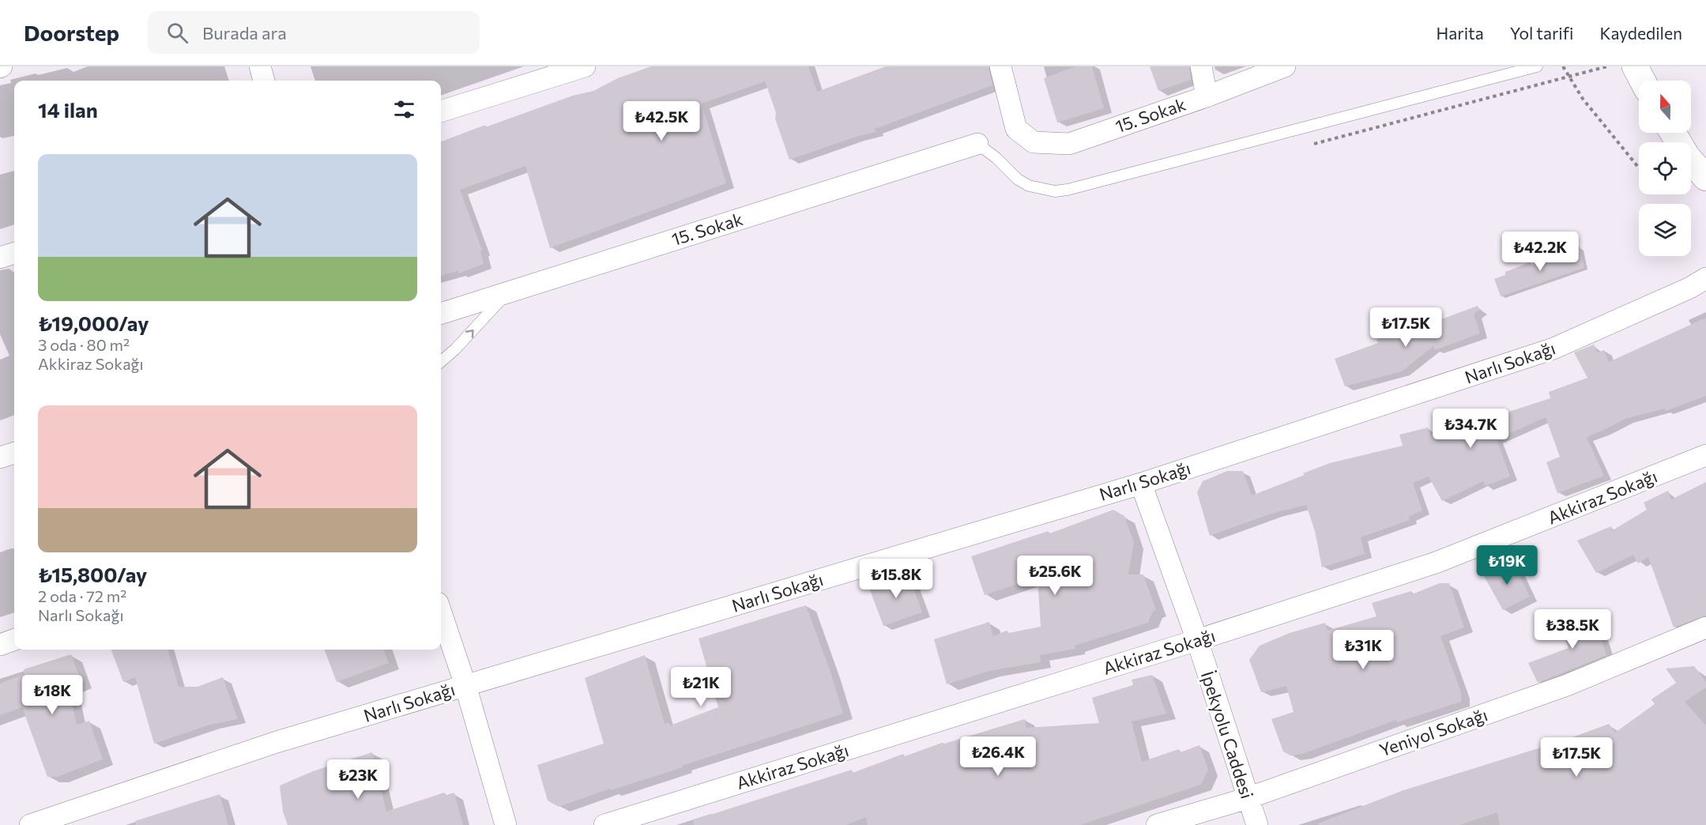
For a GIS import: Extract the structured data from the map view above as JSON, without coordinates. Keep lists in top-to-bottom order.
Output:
{
  "streets": {
    "street": [
      "15. Sokak",
      "Narlı Sokağı",
      "Akkiraz Sokağı",
      "Yeniyol Sokağı",
      "İpekyolu Caddesi"
    ]
  },
  "crossings": [
    ["Narlı Sokağı", "İpekyolu Caddesi"],
    ["Akkiraz Sokağı", "İpekyolu Caddesi"],
    ["Yeniyol Sokağı", "İpekyolu Caddesi"]
  ],
  "north": "top",
  "page": {
    "header": "Doorstep",
    "search": "Burada ara",
    "nav": ["Harita", "Yol tarifi", "Kaydedilen"],
    "heading": "14 ilan",
    "price": [
      "₺42.5K",
      "₺42.2K",
      "₺17.5K",
      "₺34.7K",
      "₺19K",
      "₺25.6K",
      "₺15.8K",
      "₺38.5K",
      "₺31K",
      "₺21K",
      "₺18K",
      "₺26.4K",
      "₺17.5K",
      "₺23K"
    ],
    "list": [
      {
        "name": "₺19,000/ay",
        "note": "3 oda · 80 m² · Akkiraz Sokağı"
      },
      {
        "name": "₺15,800/ay",
        "note": "2 oda · 72 m² · Narlı Sokağı"
      }
    ]
  }
}
